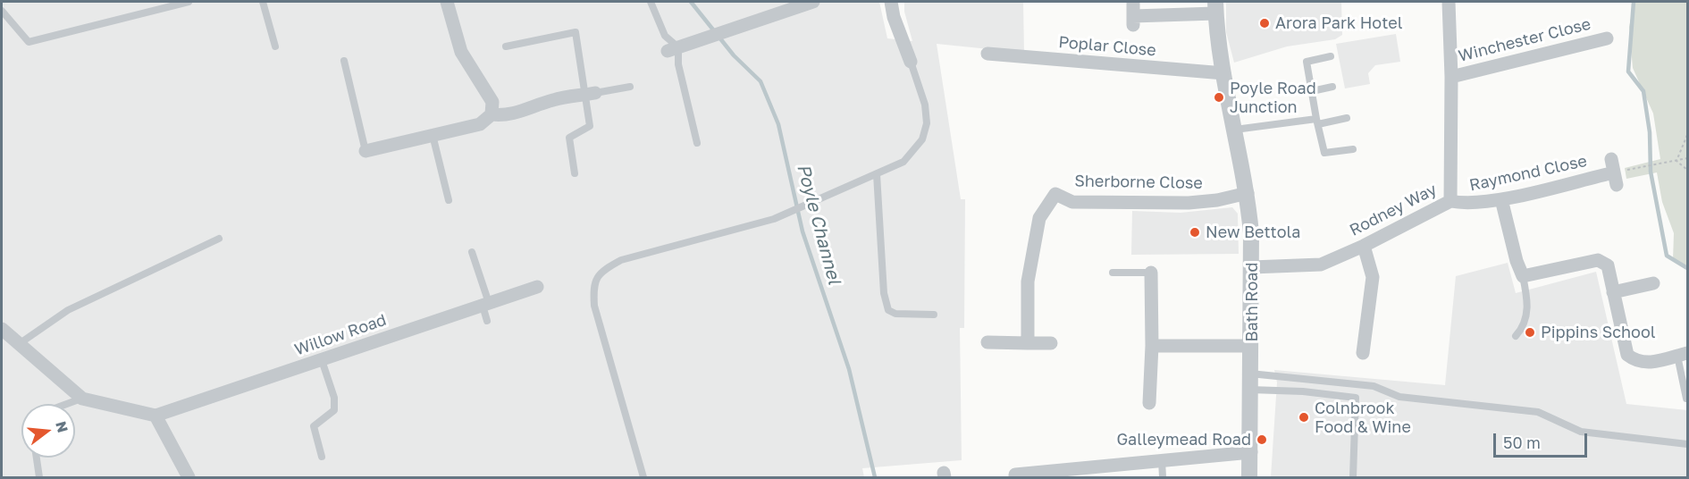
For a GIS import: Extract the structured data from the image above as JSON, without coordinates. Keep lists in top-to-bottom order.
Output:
{
  "streets": {
    "street": [
      "Winchester Close",
      "Poplar Close",
      "Raymond Close",
      "Sherborne Close",
      "Rodney Way",
      "Bath Road",
      "Willow Road"
    ]
  },
  "crossings": [
    ["Winchester Close", "Rodney Way"],
    ["Poplar Close", "Bath Road"],
    ["Raymond Close", "Rodney Way"],
    ["Sherborne Close", "Bath Road"],
    ["Rodney Way", "Bath Road"]
  ],
  "water": ["Poyle Channel"],
  "places": [
    "Arora Park Hotel",
    "Poyle Road Junction",
    "New Bettola",
    "Pippins School",
    "Colnbrook Food & Wine",
    "Galleymead Road"
  ],
  "scale_bar": "50 m",
  "north": "right"
}
